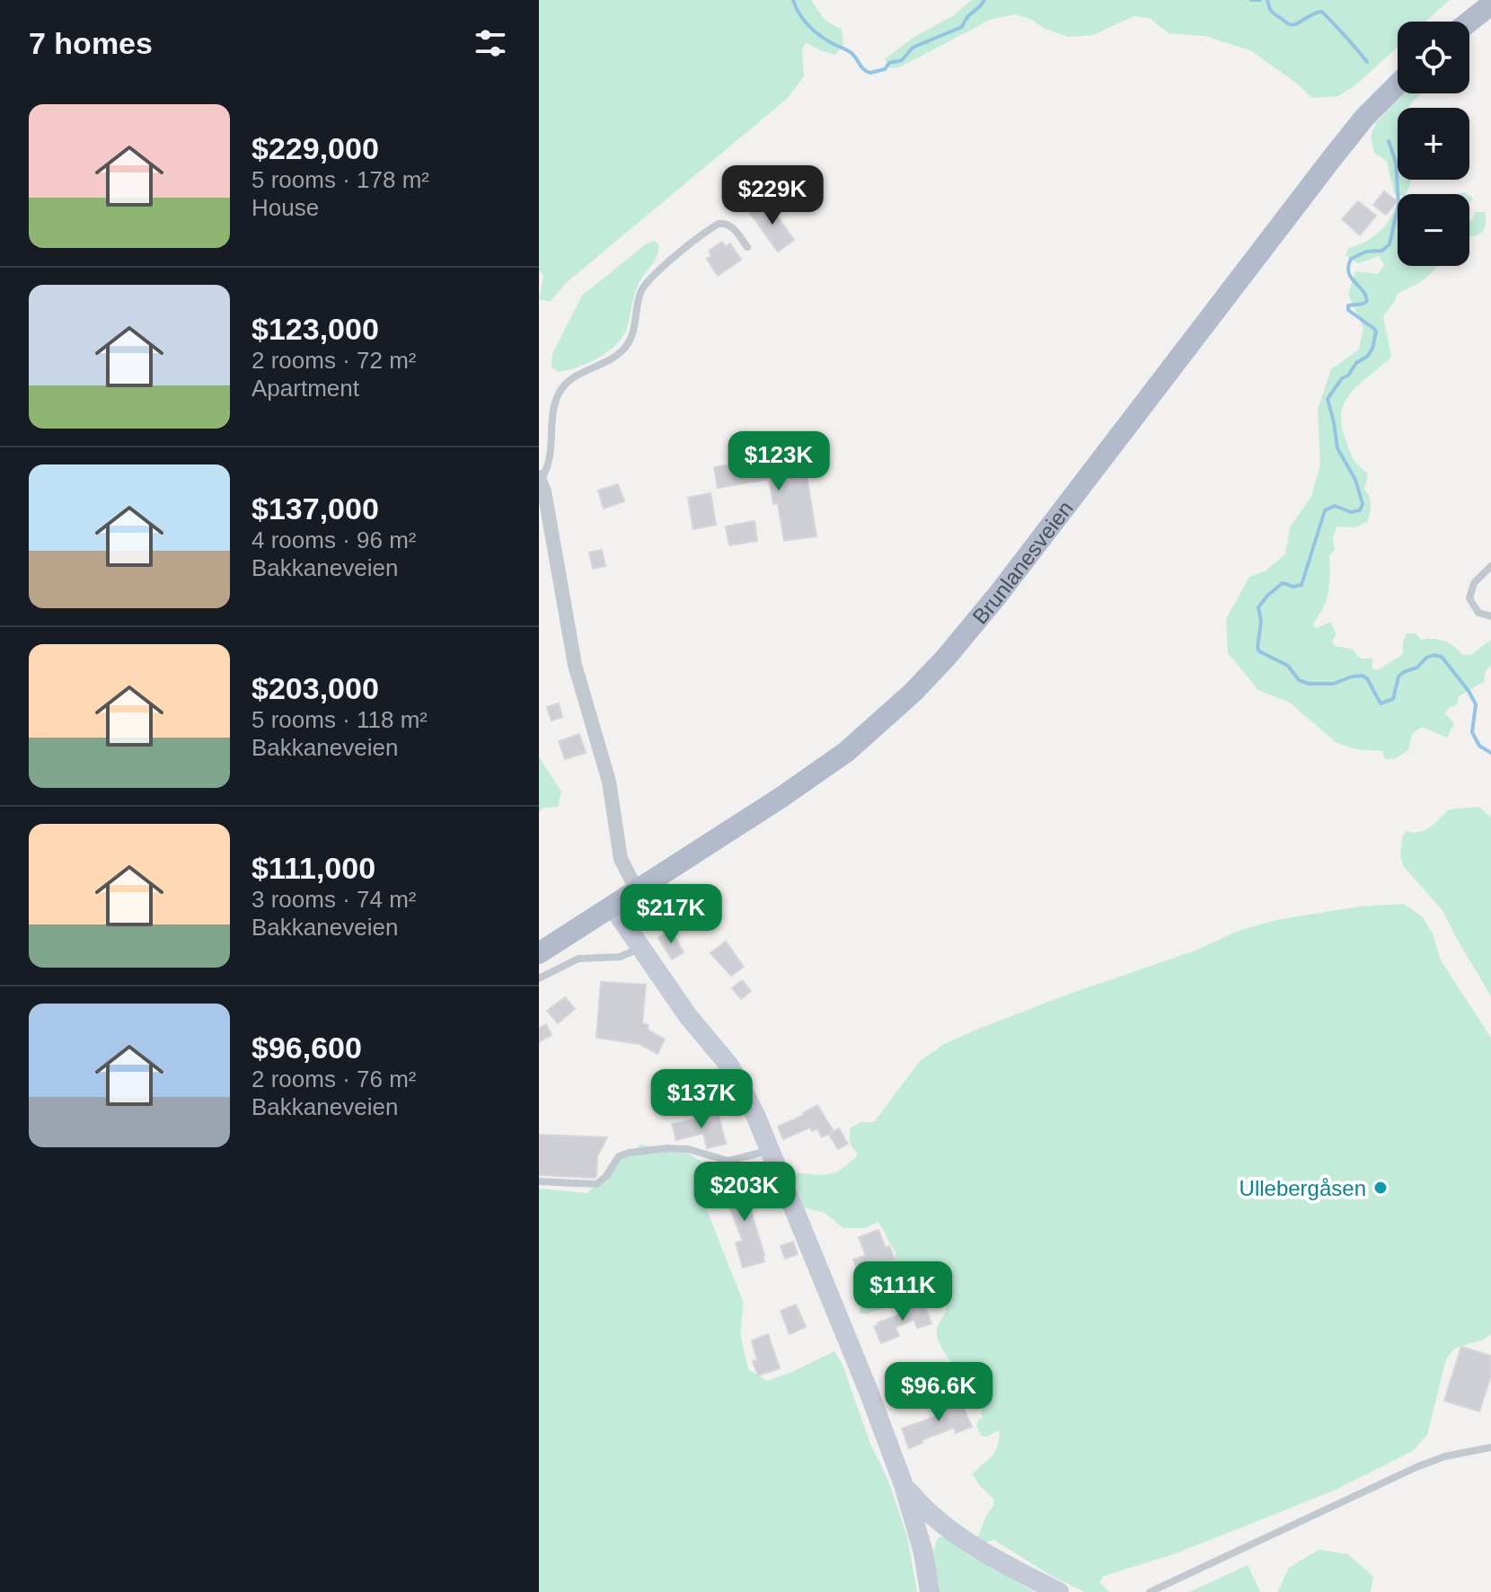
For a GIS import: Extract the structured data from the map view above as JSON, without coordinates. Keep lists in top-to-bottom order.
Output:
{
  "streets": {
    "main road": ["Brunlanesveien"]
  },
  "places": ["Ullebergåsen"],
  "page": {
    "heading": "7 homes",
    "map_buttons": ["+", "−"],
    "list": [
      {
        "name": "$229,000",
        "note": "5 rooms · 178 m² · House"
      },
      {
        "name": "$123,000",
        "note": "2 rooms · 72 m² · Apartment"
      },
      {
        "name": "$137,000",
        "note": "4 rooms · 96 m² · Bakkaneveien"
      },
      {
        "name": "$203,000",
        "note": "5 rooms · 118 m² · Bakkaneveien"
      },
      {
        "name": "$111,000",
        "note": "3 rooms · 74 m² · Bakkaneveien"
      },
      {
        "name": "$96,600",
        "note": "2 rooms · 76 m² · Bakkaneveien"
      }
    ],
    "price": [
      "$229K",
      "$123K",
      "$217K",
      "$137K",
      "$203K",
      "$111K",
      "$96.6K"
    ]
  }
}
